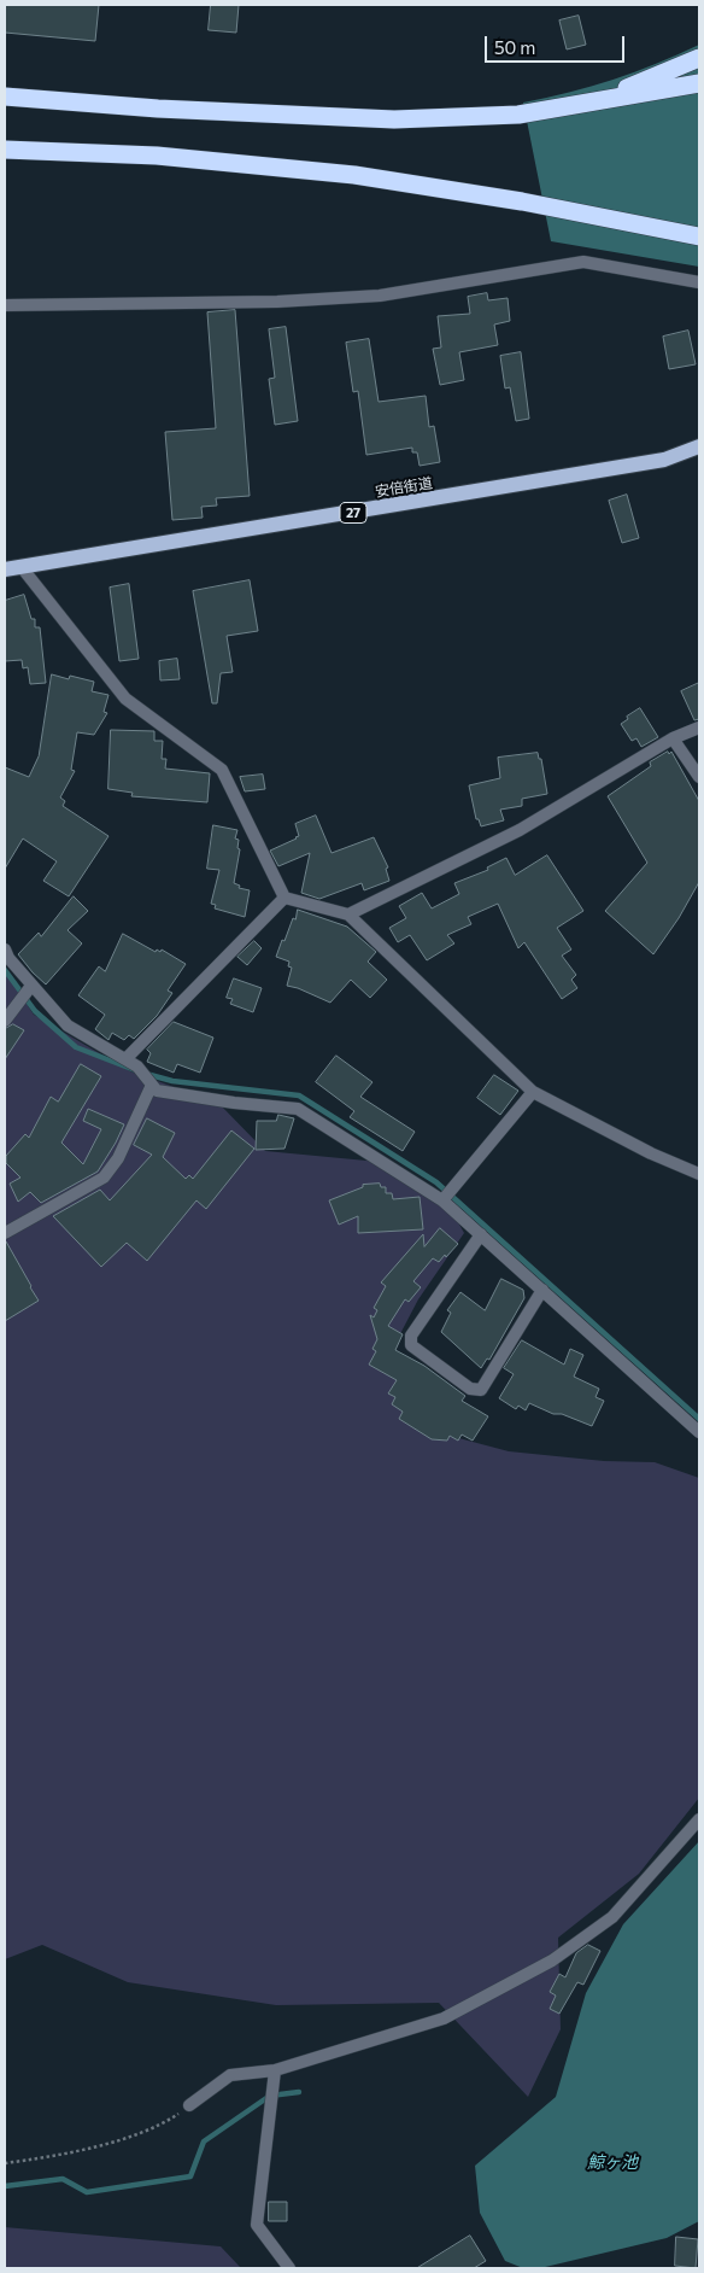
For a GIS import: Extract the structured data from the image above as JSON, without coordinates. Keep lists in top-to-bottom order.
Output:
{
  "streets": {
    "main road": ["安倍街道", "27"]
  },
  "water": ["鯨ヶ池"],
  "scale_bar": "50 m"
}
